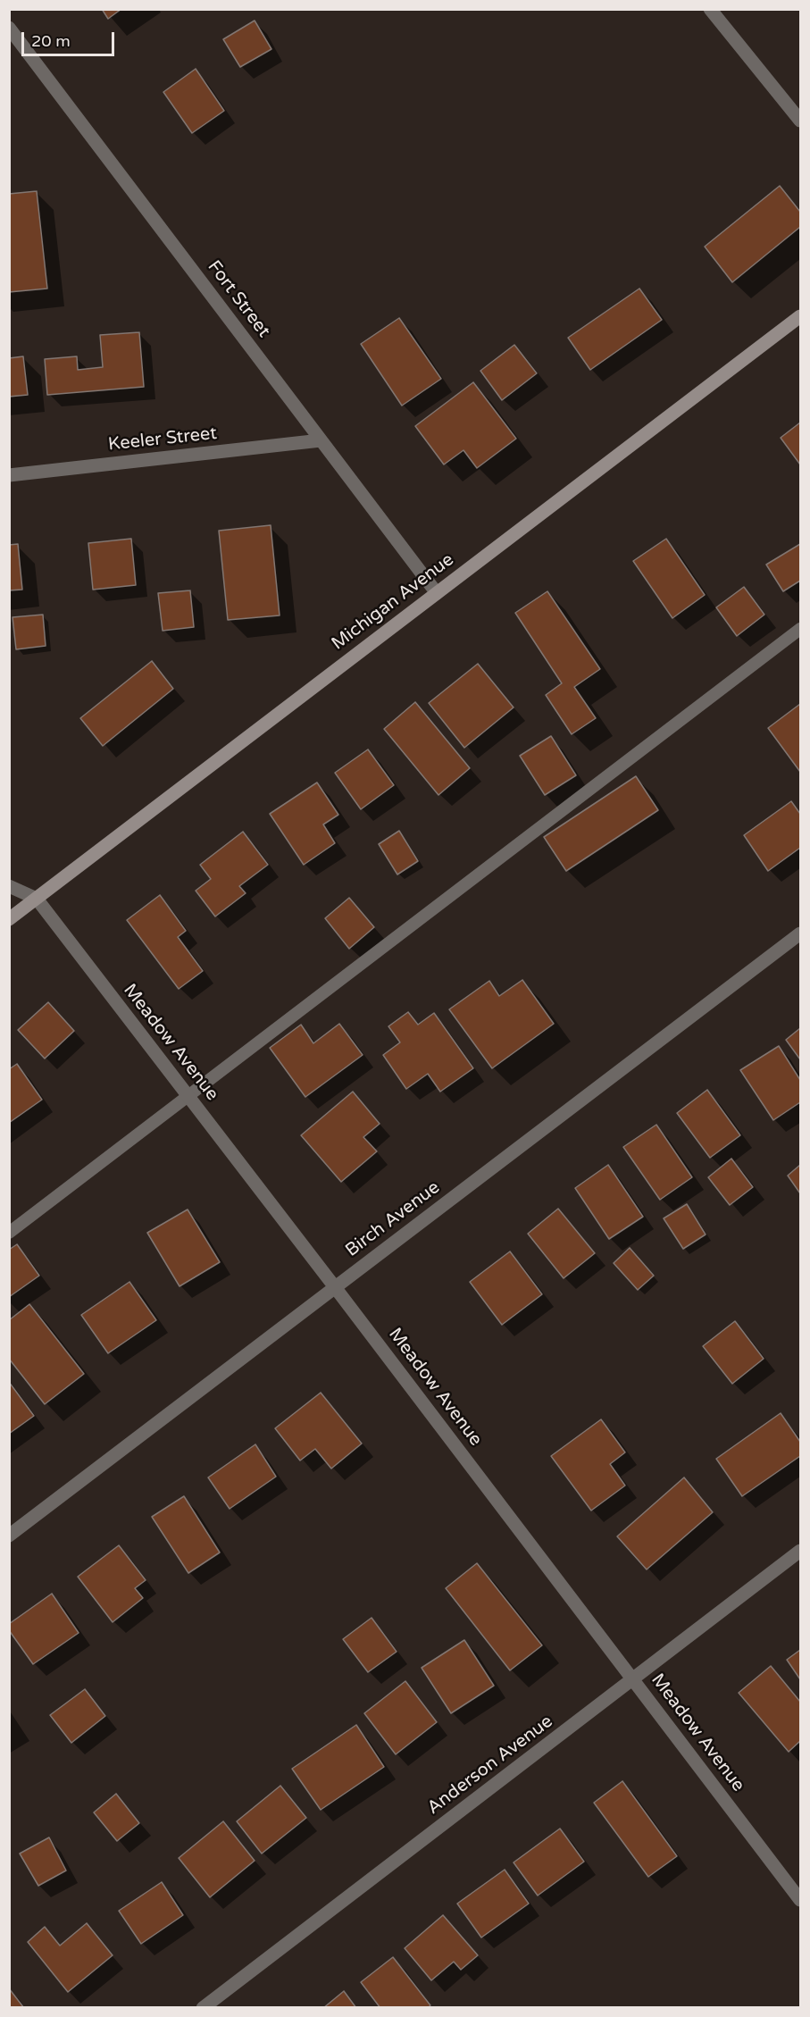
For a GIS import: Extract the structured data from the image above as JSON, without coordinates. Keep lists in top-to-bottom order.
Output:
{
  "streets": {
    "street": [
      "Fort Street",
      "Keeler Street",
      "Michigan Avenue",
      "Meadow Avenue",
      "Birch Avenue",
      "Anderson Avenue"
    ]
  },
  "crossings": [
    ["Fort Street", "Keeler Street"],
    ["Fort Street", "Michigan Avenue"],
    ["Michigan Avenue", "Meadow Avenue"],
    ["Meadow Avenue", "Birch Avenue"],
    ["Meadow Avenue", "Anderson Avenue"]
  ],
  "scale_bar": "20 m"
}
